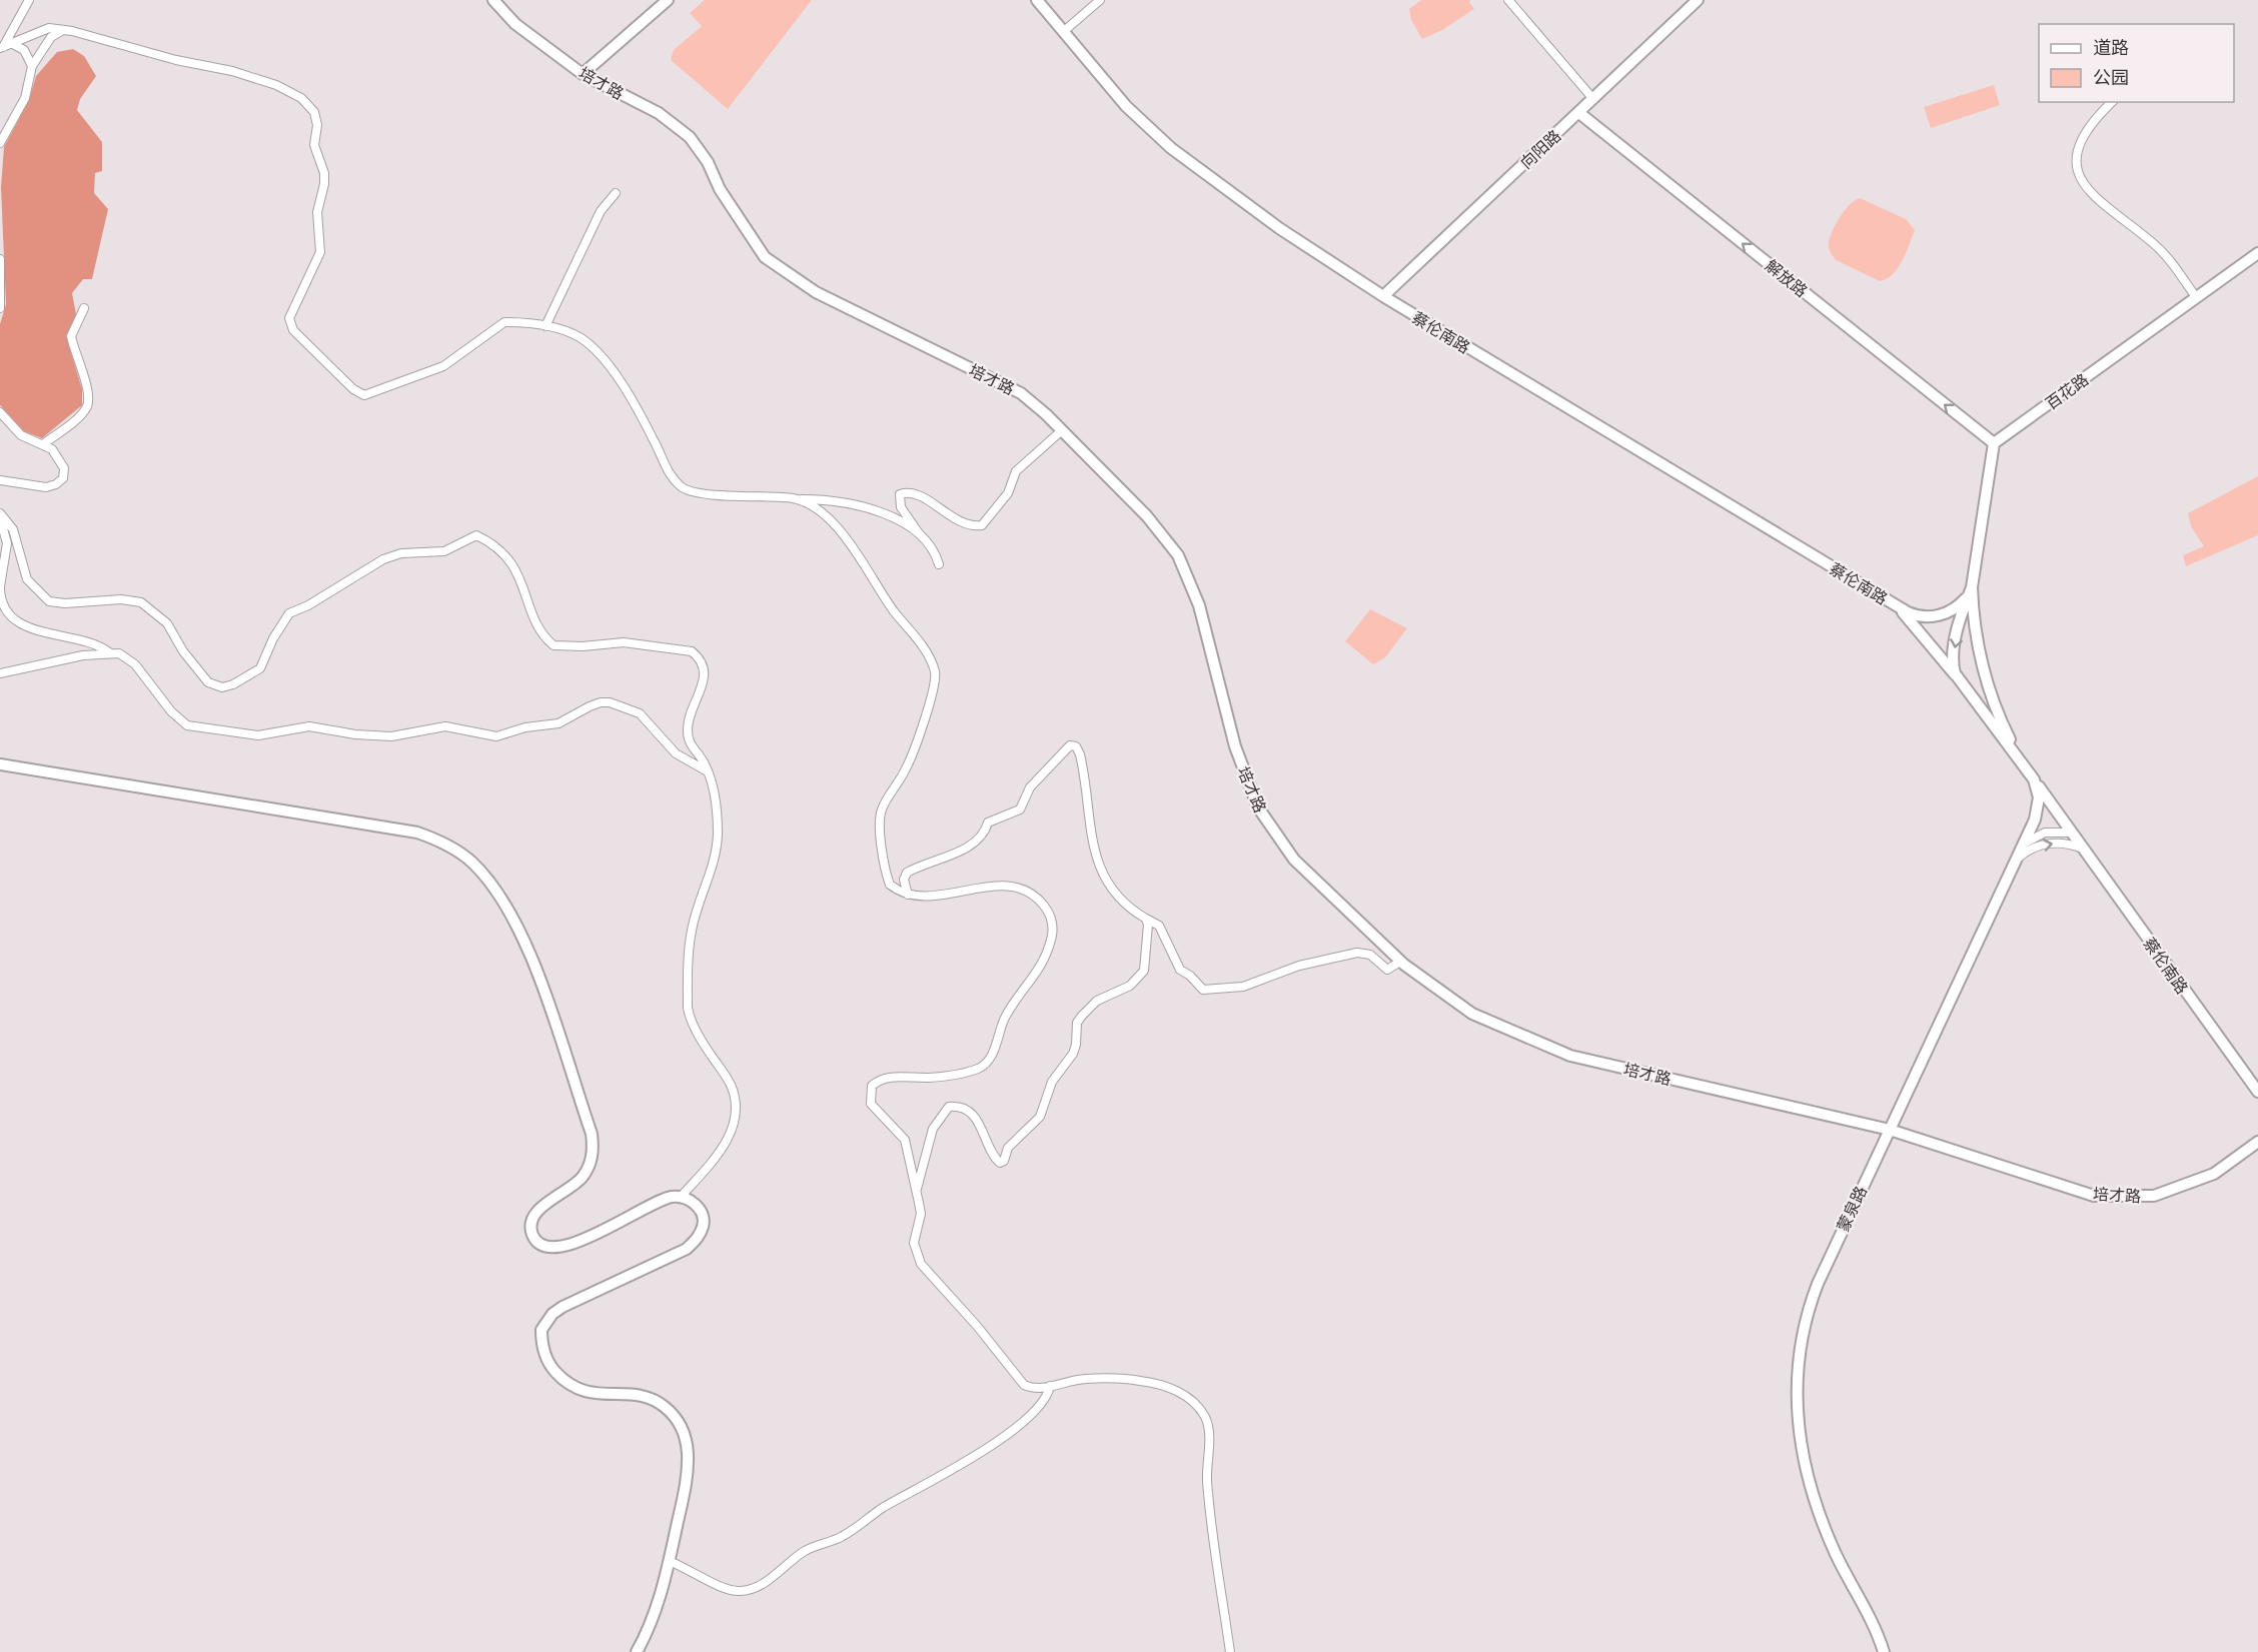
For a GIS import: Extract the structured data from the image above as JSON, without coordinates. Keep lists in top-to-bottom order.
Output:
{
  "streets": {
    "street": [
      "培才路",
      "向阳路",
      "解放路",
      "蔡伦南路",
      "百花路",
      "蒙泉路"
    ]
  },
  "crossings": [
    ["培才路", "蒙泉路"],
    ["向阳路", "解放路"],
    ["向阳路", "蔡伦南路"],
    ["解放路", "百花路"],
    ["蔡伦南路", "蒙泉路"]
  ],
  "one_way": ["解放路"],
  "legend": ["道路", "公园"]
}
